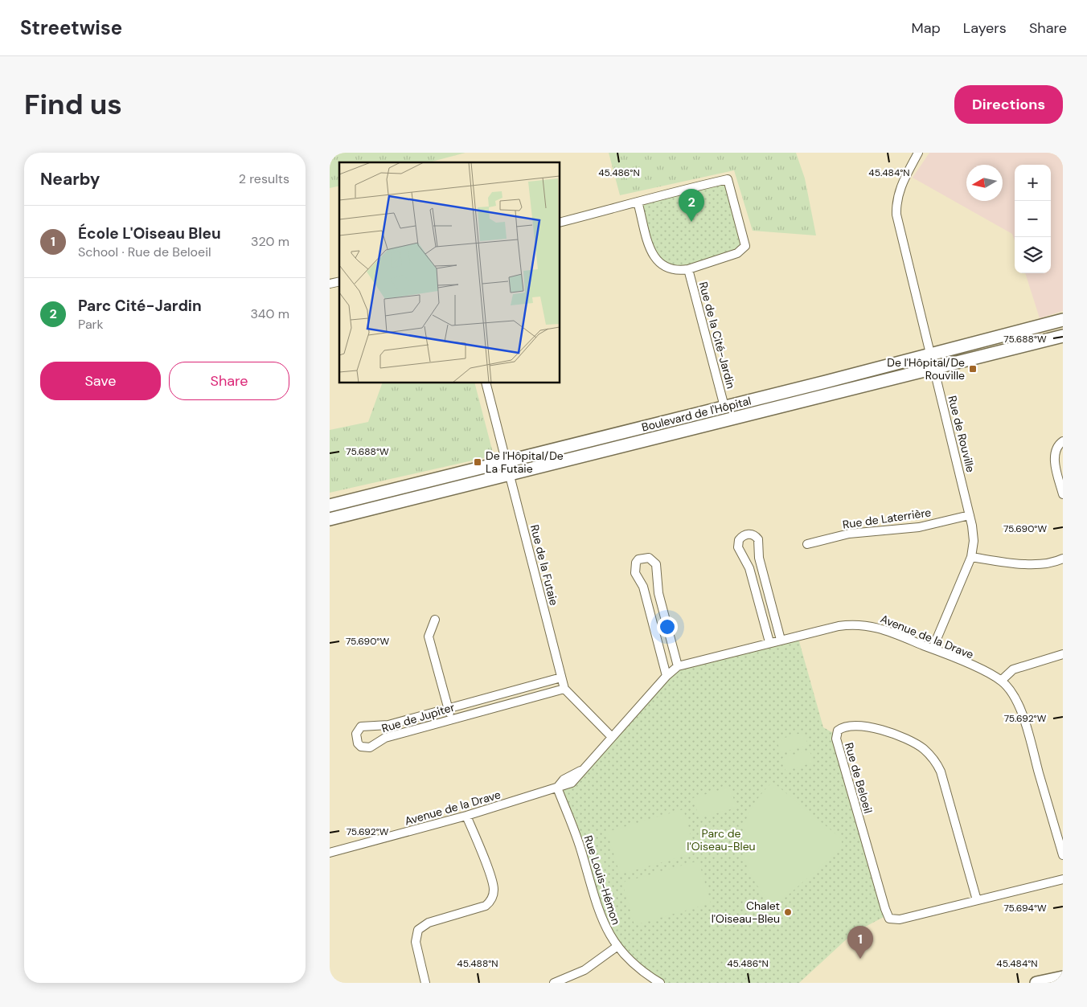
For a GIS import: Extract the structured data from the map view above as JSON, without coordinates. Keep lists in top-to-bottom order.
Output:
{
  "streets": {
    "main road": ["Boulevard de l'Hôpital"],
    "street": [
      "Rue de la Cité-Jardin",
      "Rue de Rouville",
      "Rue de Laterrière",
      "Rue de la Futaie",
      "Avenue de la Drave",
      "Rue de Jupiter",
      "Rue de Beloeil",
      "Rue Louis-Hémon"
    ]
  },
  "crossings": [
    ["Rue de la Cité-Jardin", "Boulevard de l'Hôpital"],
    ["Boulevard de l'Hôpital", "Rue de Rouville"],
    ["Boulevard de l'Hôpital", "Rue de la Futaie"],
    ["Rue de Rouville", "Rue de Laterrière"],
    ["Rue de Rouville", "Avenue de la Drave"],
    ["Rue de la Futaie", "Avenue de la Drave"],
    ["Rue de la Futaie", "Rue de Jupiter"],
    ["Avenue de la Drave", "Rue Louis-Hémon"]
  ],
  "parks": ["Parc de l'Oiseau-Bleu"],
  "places": {
    "transit": ["De l'Hôpital/De Rouville", "De l'Hôpital/De La Futaie"],
    "other": ["Chalet l'Oiseau-Bleu"]
  },
  "north": "left",
  "page": {
    "header": "Streetwise",
    "nav": ["Map", "Layers", "Share"],
    "buttons": [
      "Directions",
      ["Save", "Share"]
    ],
    "title": "Find us",
    "heading": ["Nearby", "2 results"],
    "map_buttons": ["+", "−"],
    "pins": ["2", "1"],
    "list": [
      {
        "mark": "1",
        "name": "École L'Oiseau Bleu",
        "note": "School · Rue de Beloeil",
        "value": "320 m"
      },
      {
        "mark": "2",
        "name": "Parc Cité-Jardin",
        "note": "Park",
        "value": "340 m"
      }
    ]
  },
  "coordinates": [
    "45.486°N",
    "45.484°N",
    "75.688°W",
    "75.690°W",
    "75.692°W",
    "75.694°W",
    "45.488°N"
  ]
}
